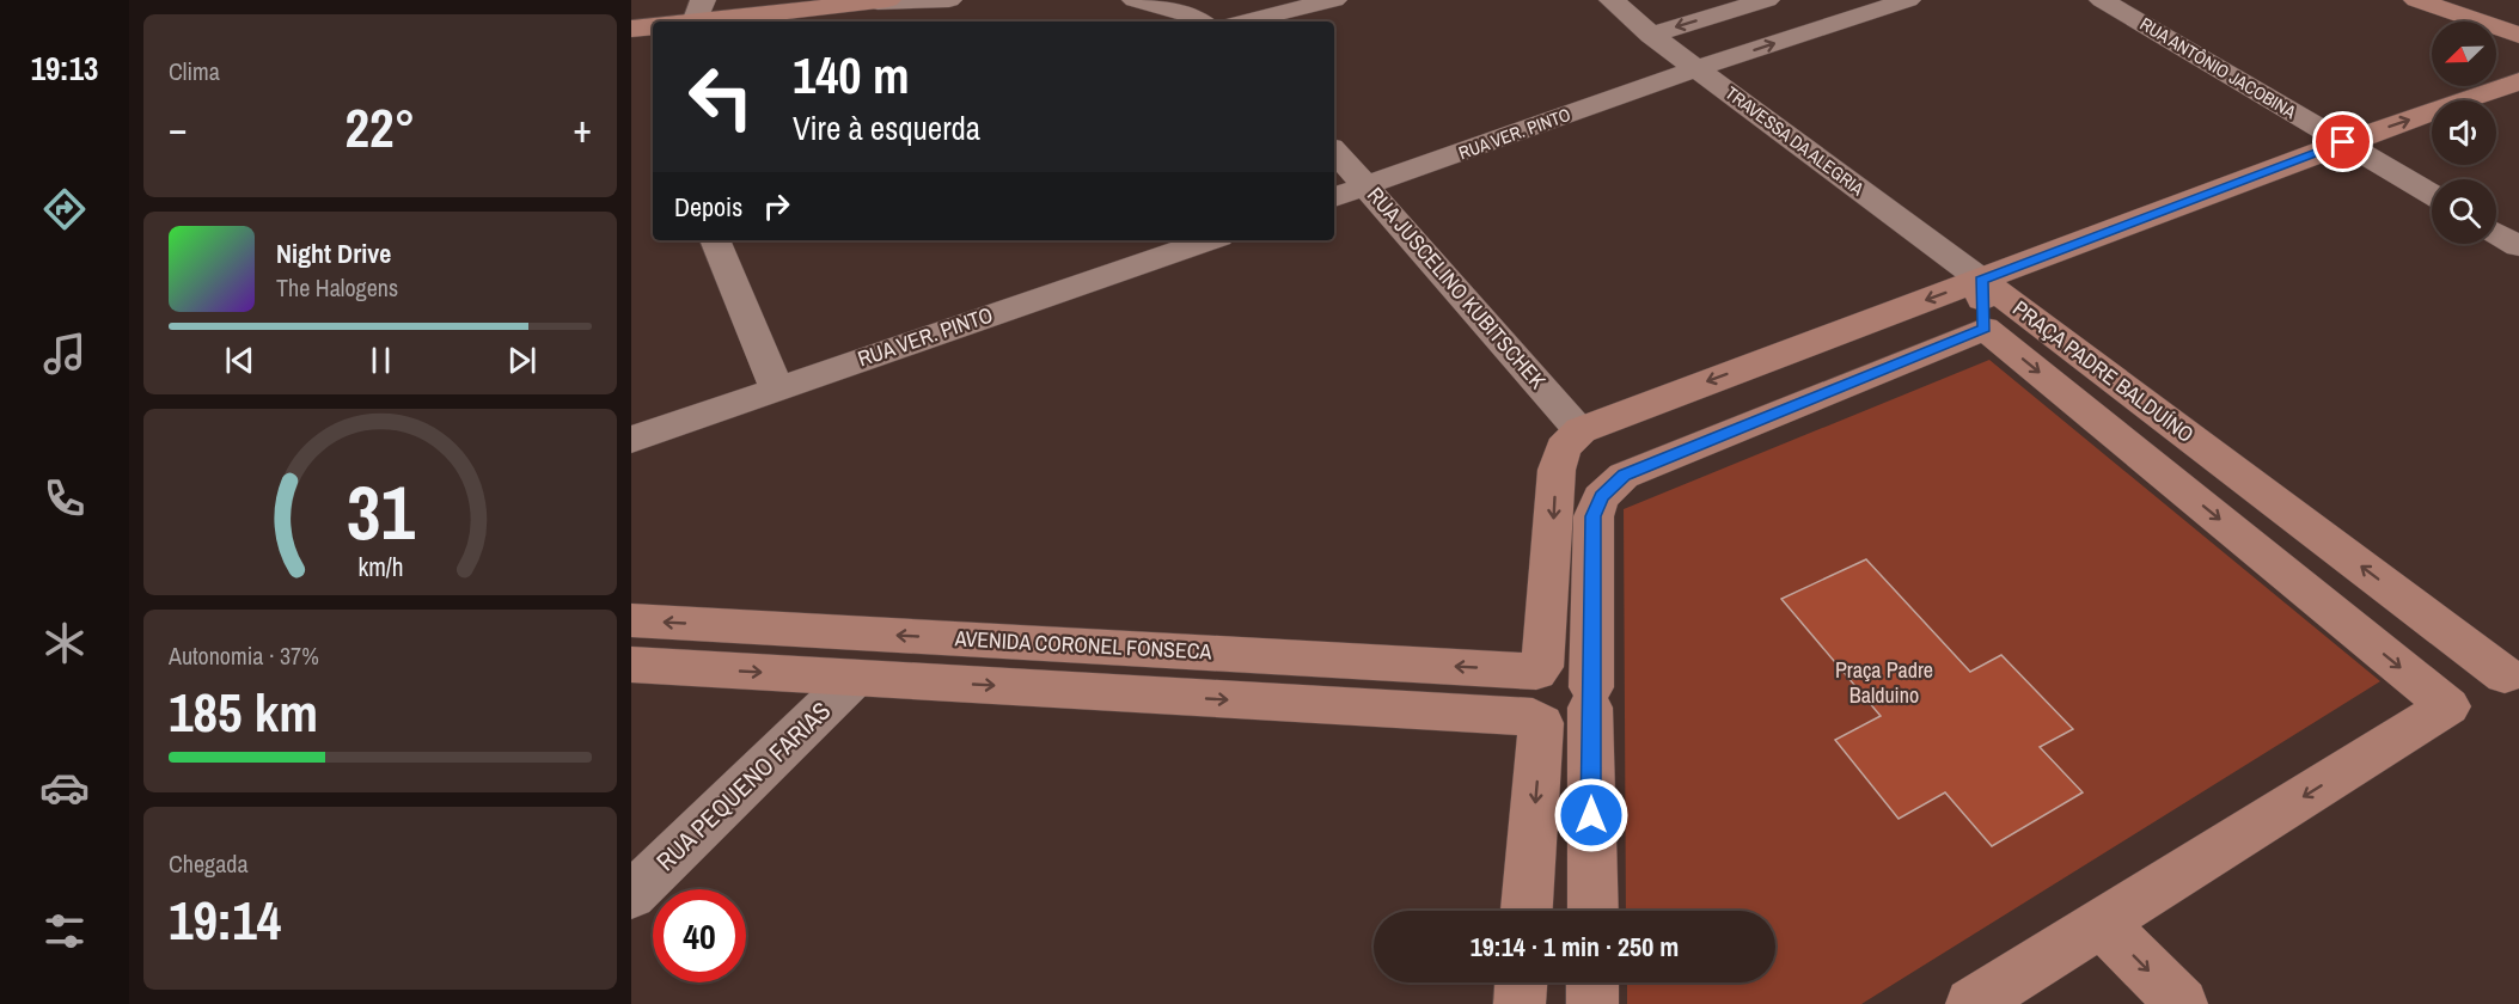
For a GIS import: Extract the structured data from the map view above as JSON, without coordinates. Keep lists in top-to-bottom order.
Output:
{
  "streets": {
    "street": [
      "RUA ANTÔNIO JACOBINA",
      "RUA VER. PINTO",
      "TRAVESSA DA ALEGRIA",
      "RUA JUSCELINO KUBITSCHEK",
      "PRAÇA PADRE BALDUÍNO",
      "AVENIDA CORONEL FONSECA",
      "RUA PEQUENO FARIAS"
    ]
  },
  "crossings": [
    ["RUA VER. PINTO", "TRAVESSA DA ALEGRIA"],
    ["RUA VER. PINTO", "RUA JUSCELINO KUBITSCHEK"],
    ["TRAVESSA DA ALEGRIA", "PRAÇA PADRE BALDUÍNO"],
    ["PRAÇA PADRE BALDUÍNO", "AVENIDA CORONEL FONSECA"],
    ["AVENIDA CORONEL FONSECA", "RUA PEQUENO FARIAS"]
  ],
  "parks": ["Praça Padre Balduino"],
  "north": "bottom left",
  "page": {
    "tabs": "19:13",
    "tile": [
      "Clima",
      ["Autonomia · 37%", "185 km"],
      ["Chegada", "19:14"]
    ],
    "turn": ["140 m", "Vire à esquerda"],
    "heat": ["−", "22°", "+"],
    "then": "Depois",
    "song": ["Night Drive", "The Halogens"],
    "limit": "40",
    "trip": "19:14 · 1 min · 250 m",
    "gauge": ["31", "km/h"]
  }
}
